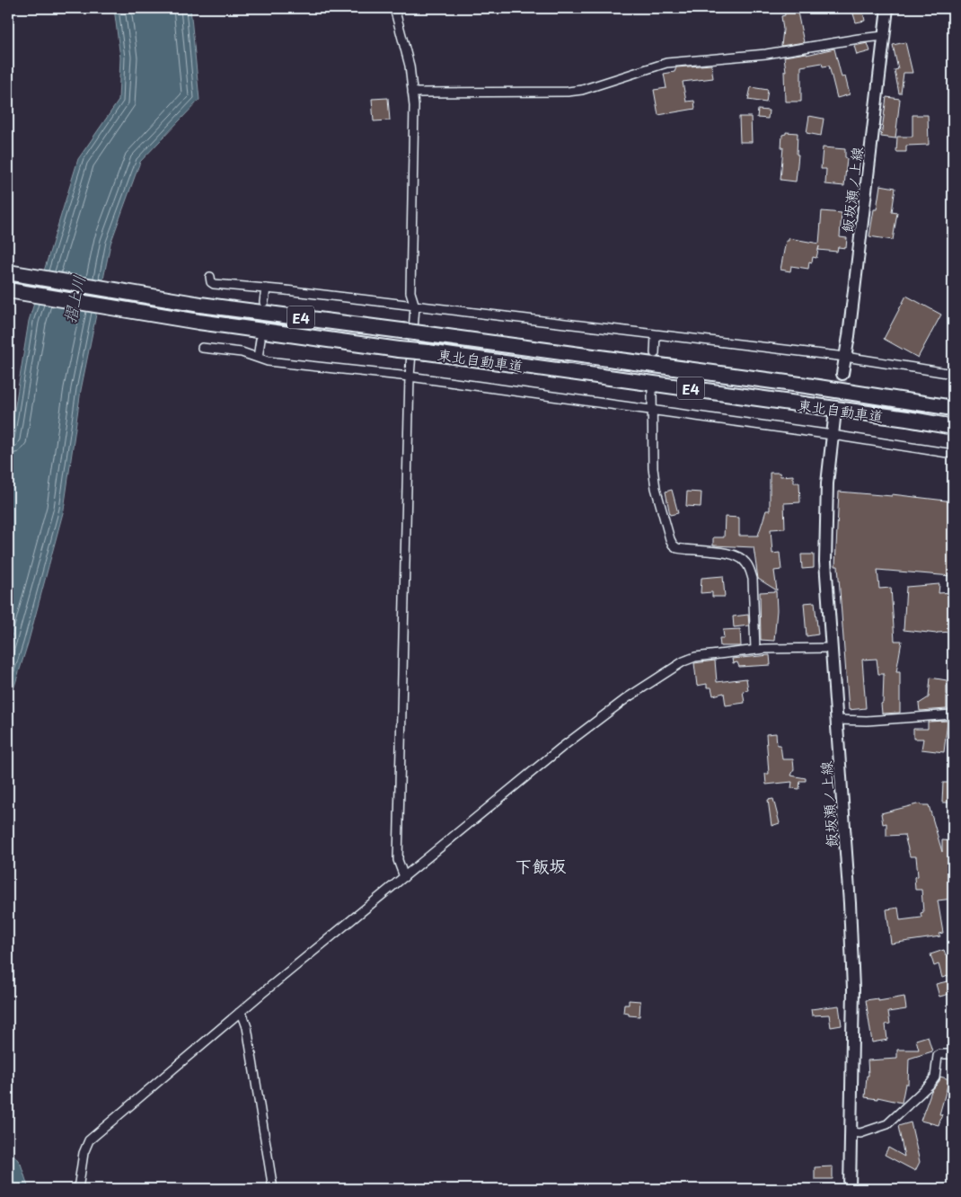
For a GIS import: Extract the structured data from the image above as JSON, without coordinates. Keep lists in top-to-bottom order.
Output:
{
  "streets": {
    "highway": ["E4", "東北自動車道"],
    "main road": ["飯坂瀬ノ上線"]
  },
  "districts": ["下飯坂"],
  "water": ["摺上川"]
}
